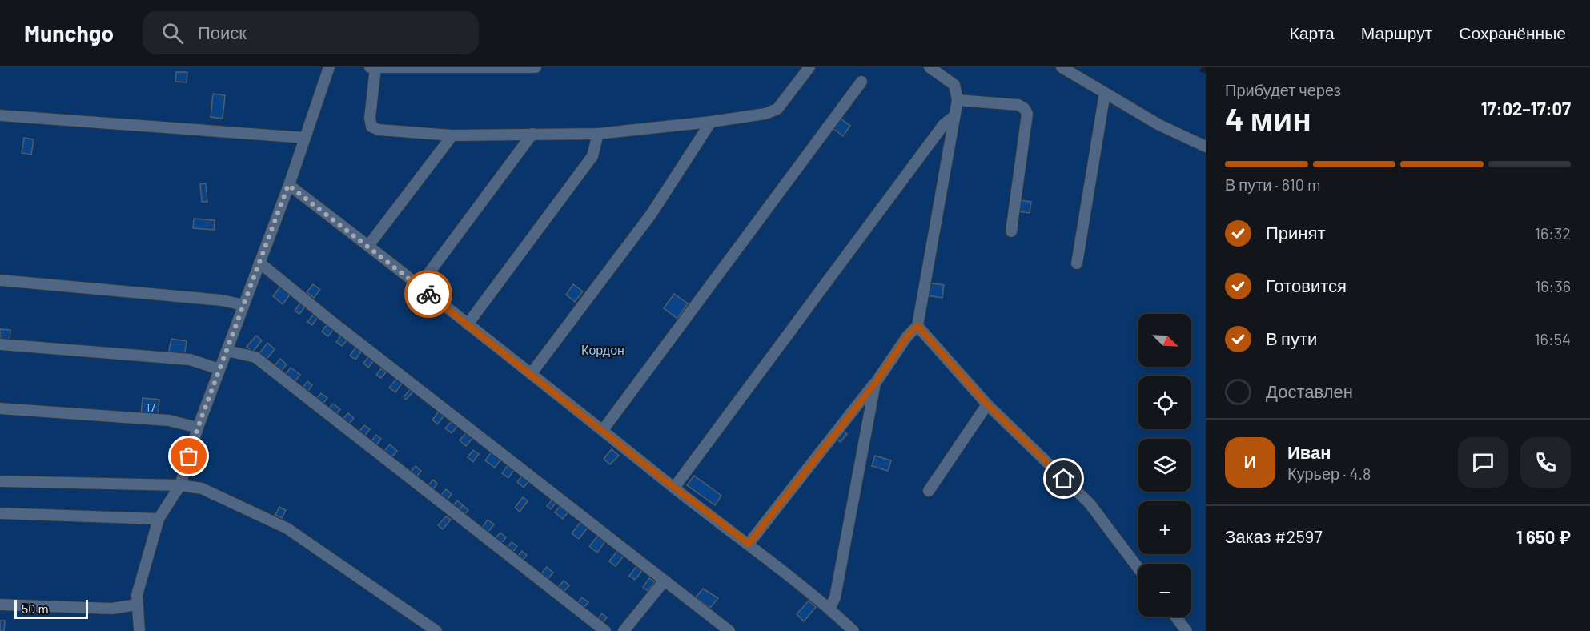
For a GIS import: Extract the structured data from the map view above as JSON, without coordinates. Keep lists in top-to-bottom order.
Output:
{
  "parks": ["Кордон"],
  "house_numbers": ["17"],
  "scale_bar": "50 m",
  "north": "bottom right",
  "page": {
    "header": "Munchgo",
    "search": "Поиск",
    "nav": ["Карта", "Маршрут", "Сохранённые"],
    "heading": ["4 мин", "Прибудет через", "17:02–17:07"],
    "panel": [
      "Иван",
      "Курьер · 4.8",
      "Заказ #2597",
      "1 650 ₽"
    ],
    "bar": "В пути · 610 m",
    "list": [
      ["Принят", "16:32"],
      ["Готовится", "16:36"],
      ["В пути", "16:54"],
      "Доставлен"
    ],
    "map_buttons": ["+", "−"],
    "round": "И",
    "scale": "50 m"
  }
}
